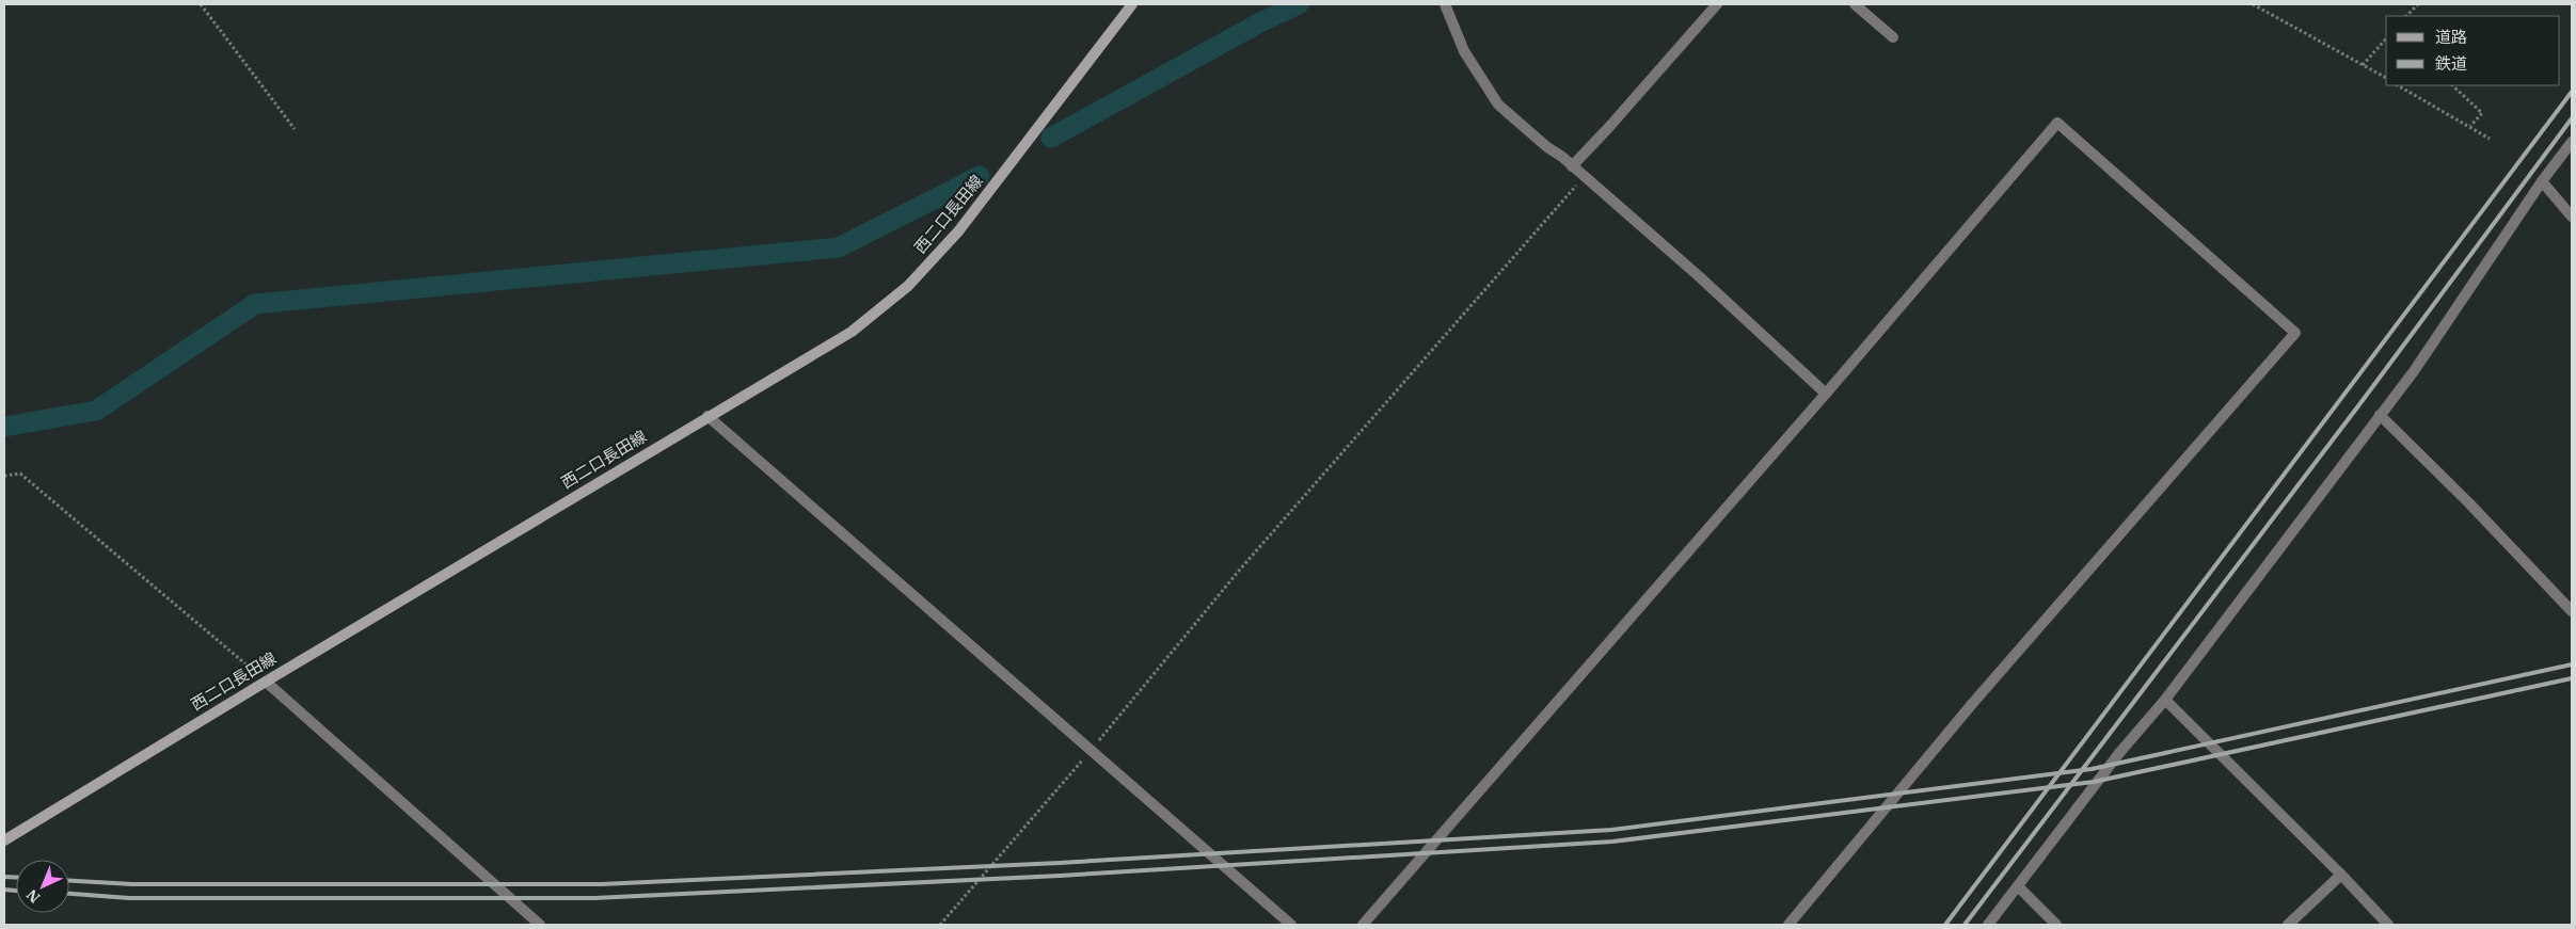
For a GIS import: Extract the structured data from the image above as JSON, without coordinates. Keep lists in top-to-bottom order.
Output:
{
  "streets": {
    "main road": ["西二口長田線"]
  },
  "legend": ["道路", "鉄道"],
  "north": "bottom left"
}
